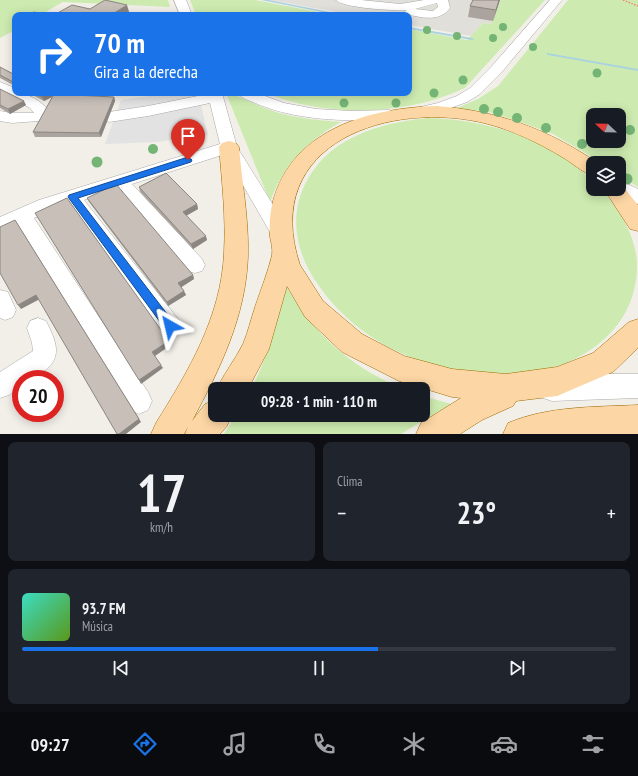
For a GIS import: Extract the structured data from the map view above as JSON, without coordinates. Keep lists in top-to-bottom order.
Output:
{
  "north": "left",
  "page": {
    "turn": ["70 m", "Gira a la derecha"],
    "limit": "20",
    "trip": "09:28 · 1 min · 110 m",
    "tile": [
      ["17", "km/h"],
      "Clima"
    ],
    "heat": ["−", "23°", "+"],
    "song": ["93.7 FM", "Música"],
    "tabs": "09:27"
  }
}
